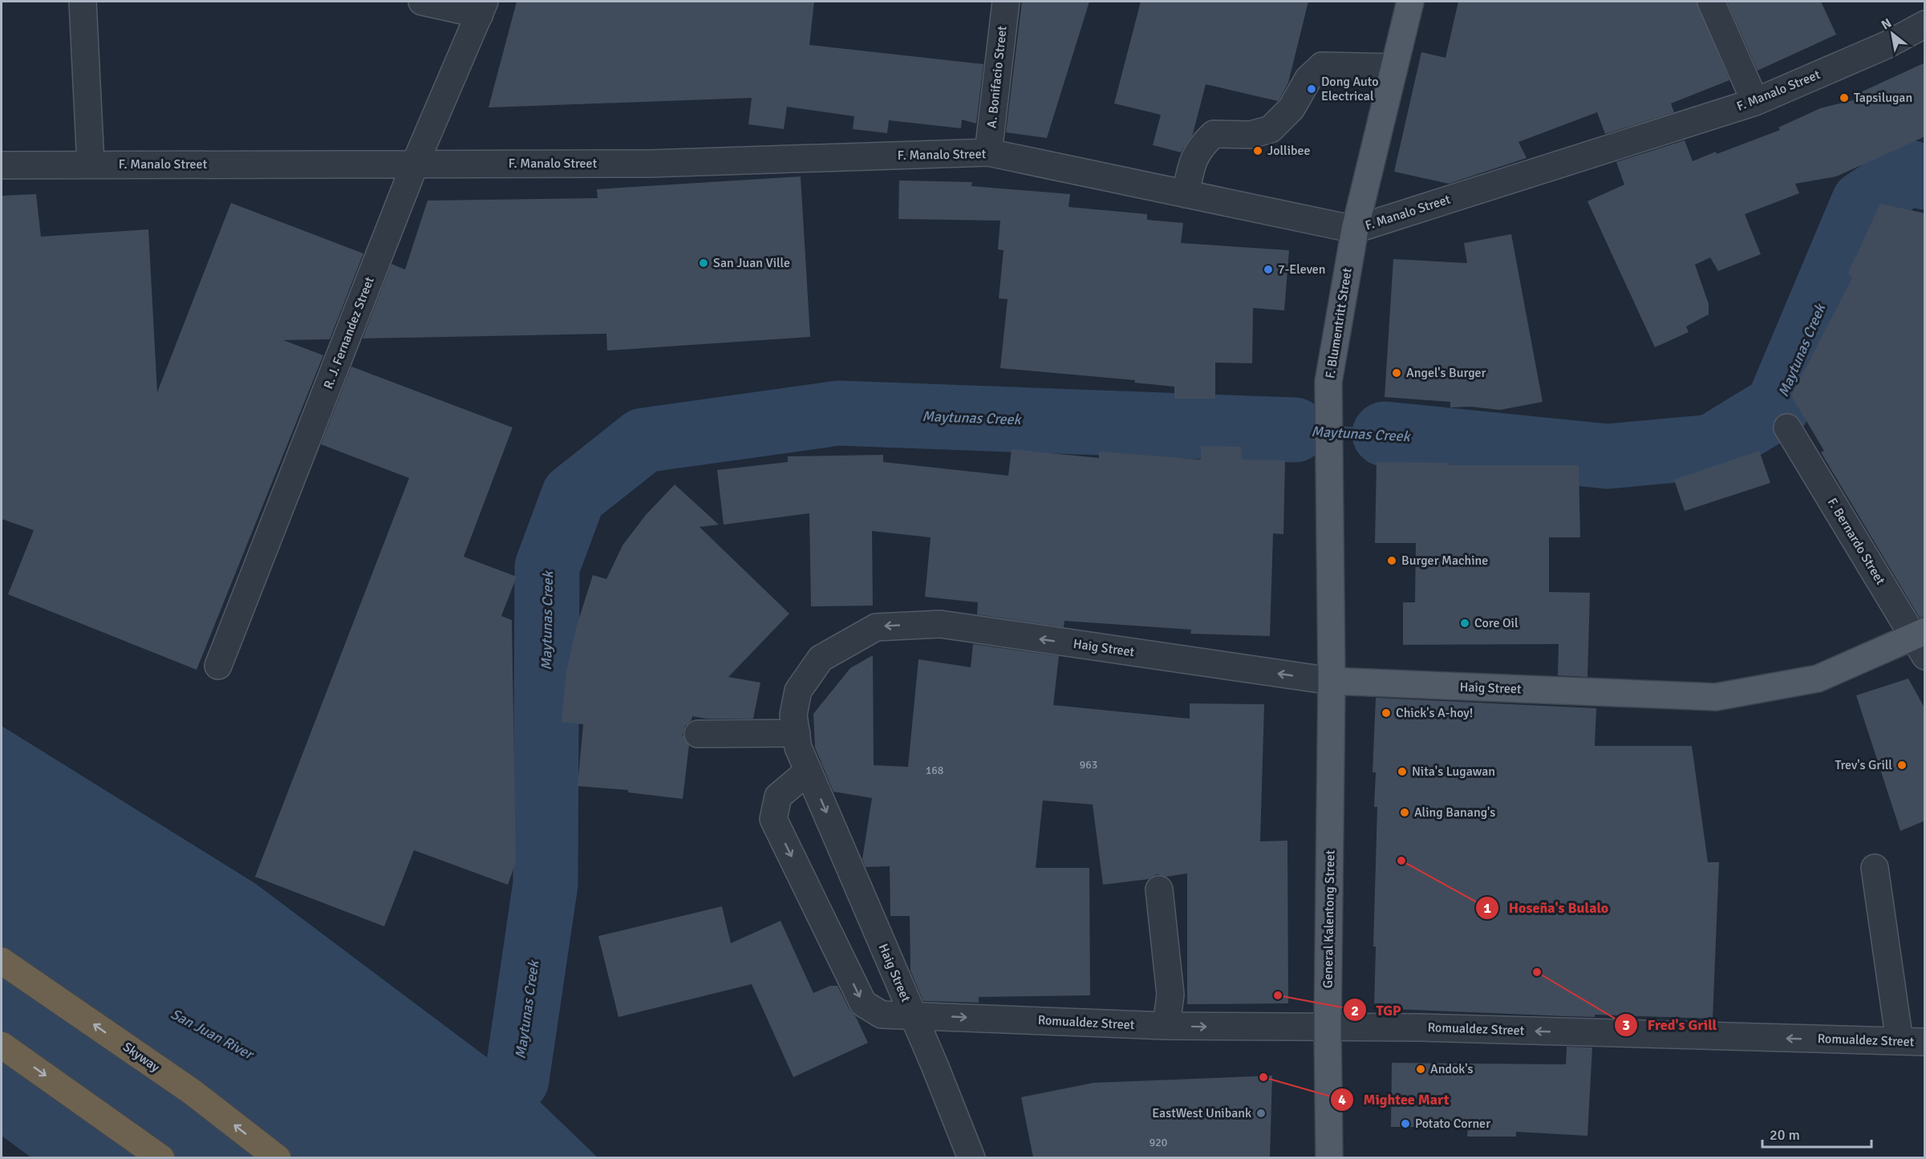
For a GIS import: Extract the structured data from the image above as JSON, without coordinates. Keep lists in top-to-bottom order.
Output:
{
  "streets": {
    "highway": ["Skyway"],
    "main road": ["F. Blumentritt Street", "Haig Street", "General Kalentong Street"],
    "street": [
      "A. Bonifacio Street",
      "F. Manalo Street",
      "R. J. Fernandez Street",
      "F. Bernardo Street",
      "Romualdez Street"
    ]
  },
  "crossings": [
    ["A. Bonifacio Street", "F. Manalo Street"],
    ["F. Manalo Street", "F. Blumentritt Street"],
    ["F. Manalo Street", "R. J. Fernandez Street"],
    ["F. Blumentritt Street", "Haig Street"],
    ["F. Blumentritt Street", "General Kalentong Street"],
    ["F. Bernardo Street", "Haig Street"],
    ["Haig Street", "General Kalentong Street"],
    ["Haig Street", "Romualdez Street"],
    ["General Kalentong Street", "Romualdez Street"]
  ],
  "water": ["Maytunas Creek", "San Juan River"],
  "places": [
    "Dong Auto Electrical",
    "Tapsilugan",
    "Jollibee",
    "San Juan Ville",
    "7-Eleven",
    "Angel's Burger",
    "Burger Machine",
    "Core Oil",
    "Chick's A-hoy!",
    "Trev's Grill",
    "Nita's Lugawan",
    "Aling Banang's",
    "Hoseña's Bulalo",
    "Fred's Grill",
    "TGP",
    "Andok's",
    "Mightee Mart",
    "EastWest Unibank",
    "Potato Corner"
  ],
  "house_numbers": ["963", "168", "920"],
  "scale_bar": "20 m",
  "north": "top left"
}
